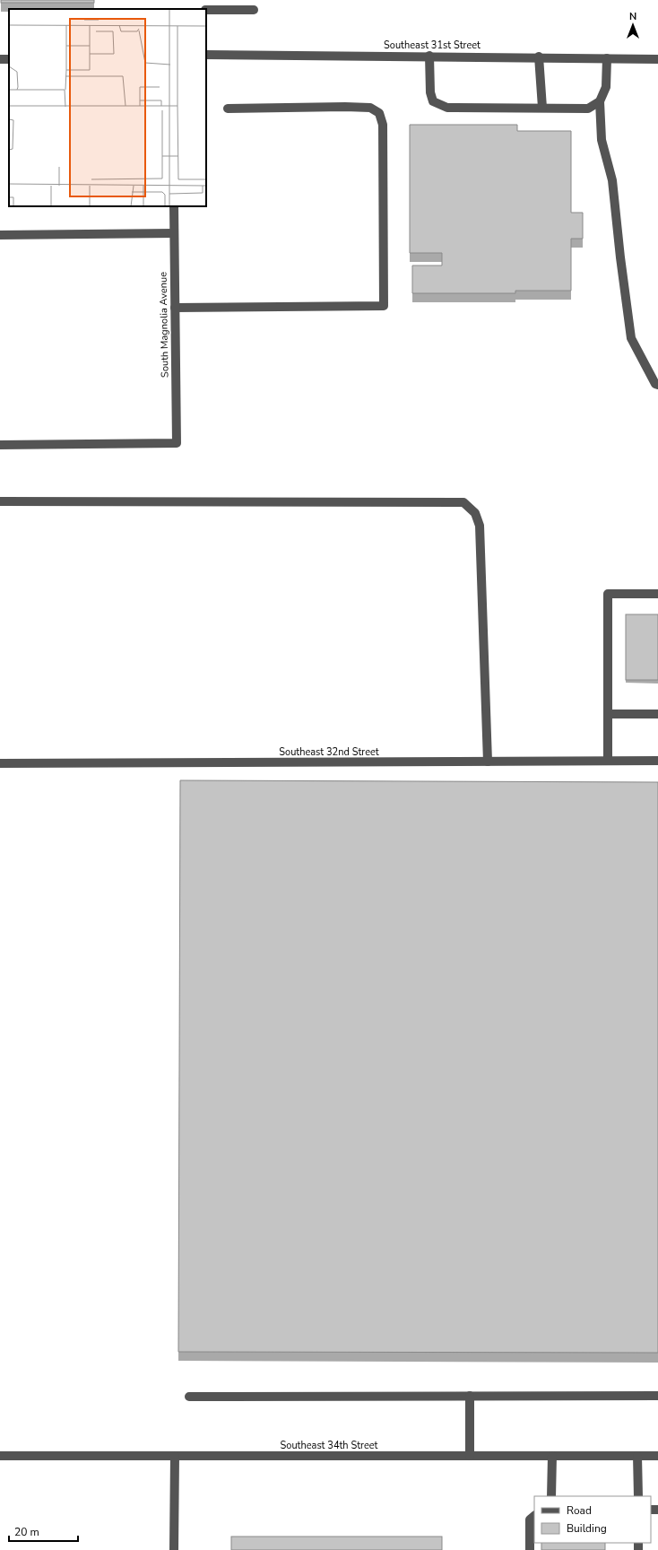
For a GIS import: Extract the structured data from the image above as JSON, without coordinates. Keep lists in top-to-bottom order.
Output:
{
  "streets": {
    "street": [
      "Southeast 31st Street",
      "South Magnolia Avenue",
      "Southeast 32nd Street",
      "Southeast 34th Street"
    ]
  },
  "legend": ["Road", "Building"],
  "scale_bar": "20 m",
  "north": "top"
}
